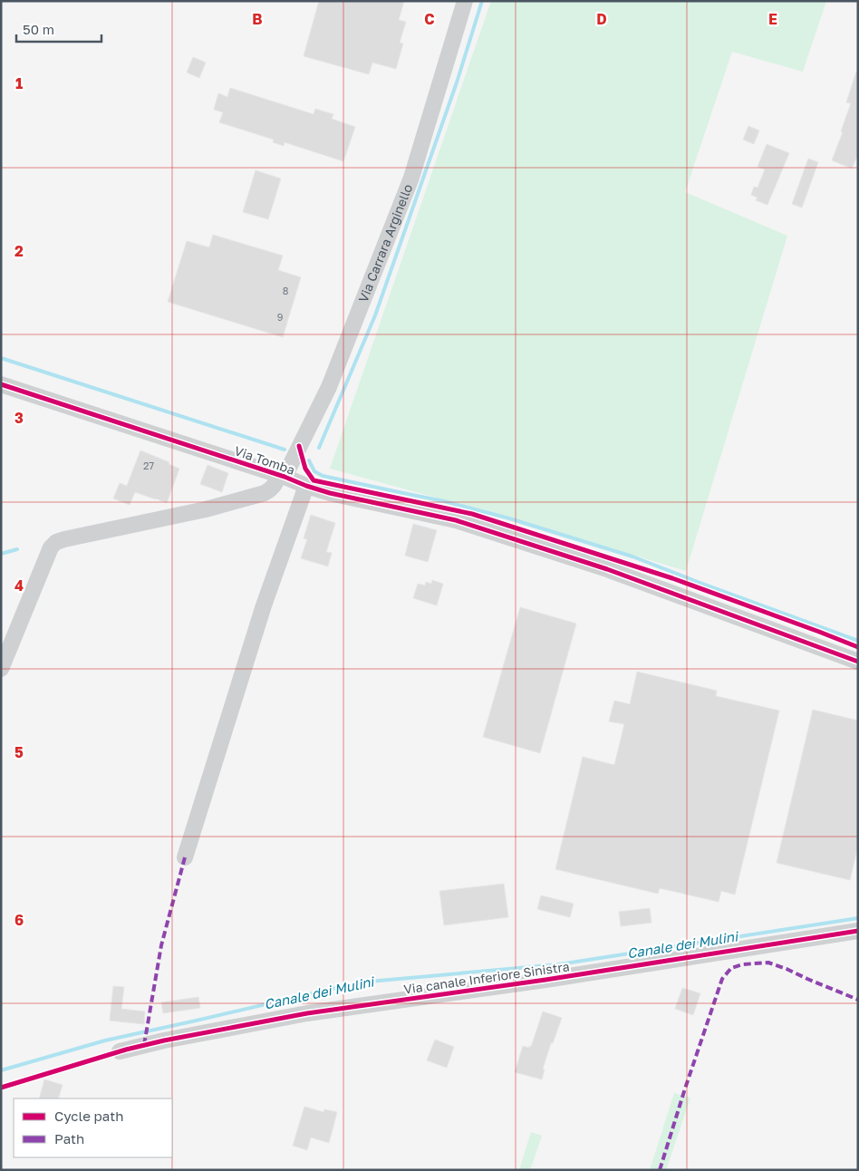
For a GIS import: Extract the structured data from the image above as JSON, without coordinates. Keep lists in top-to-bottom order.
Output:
{
  "streets": {
    "street": ["Via Carrara Arginello", "Via Tomba", "Via canale Inferiore Sinistra"]
  },
  "crossings": [
    ["Via Carrara Arginello", "Via Tomba"]
  ],
  "water": ["Canale dei Mulini"],
  "house_numbers": ["8", "9", "27"],
  "legend": ["Cycle path", "Path"],
  "scale_bar": "50 m",
  "grid": {
    "columns": [
      "B",
      "C",
      "D",
      "E"
    ],
    "rows": [
      "1",
      "2",
      "3",
      "4",
      "5",
      "6"
    ]
  }
}
